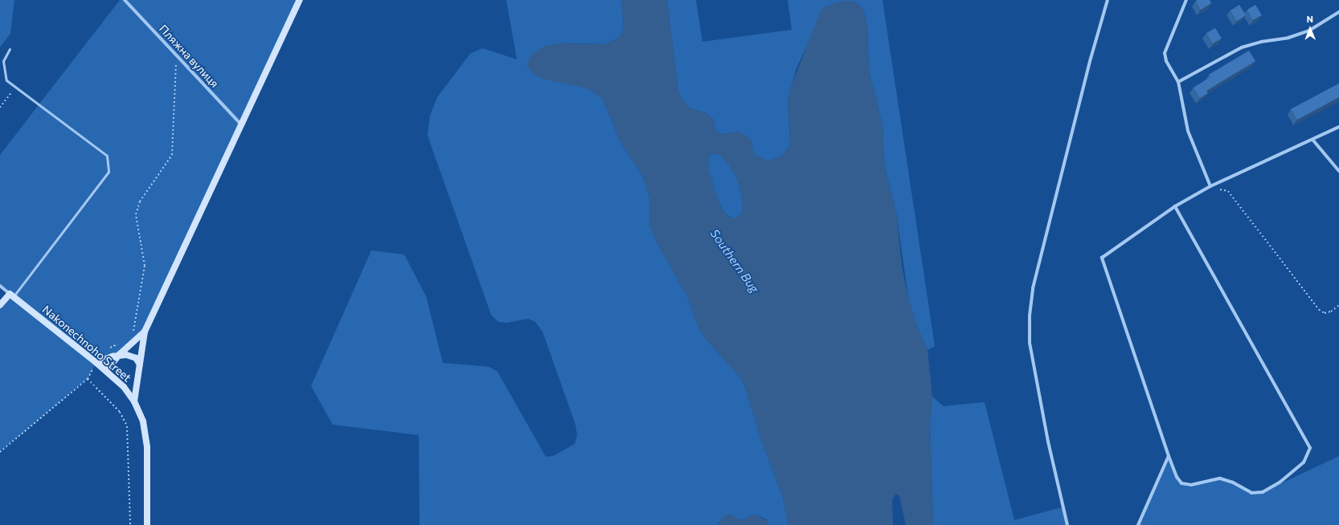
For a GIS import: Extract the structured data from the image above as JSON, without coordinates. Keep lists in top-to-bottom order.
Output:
{
  "streets": {
    "street": ["Пляжна вулиця", "Nakonechnoho Street"]
  },
  "water": ["Southern Bug"],
  "north": "top"
}
